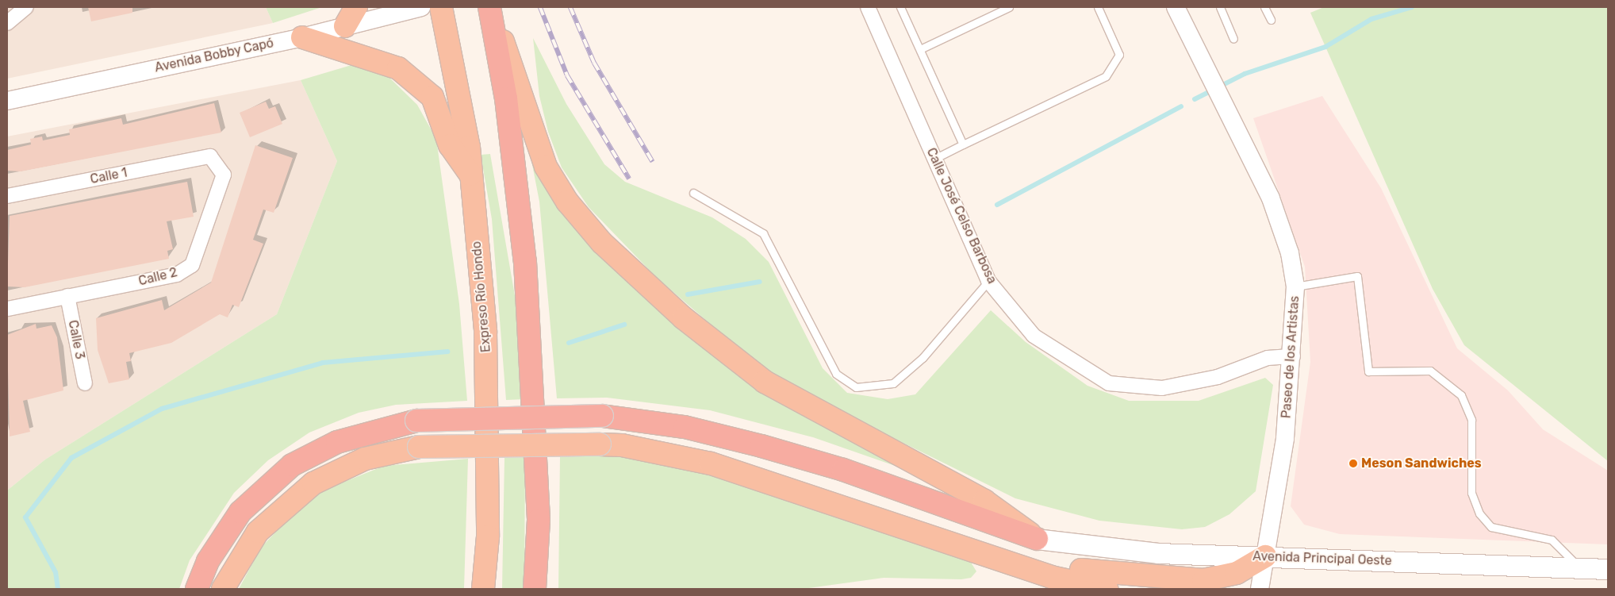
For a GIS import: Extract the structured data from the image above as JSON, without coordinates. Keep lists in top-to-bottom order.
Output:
{
  "streets": {
    "highway": ["Expreso Río Hondo"],
    "main road": ["Avenida Principal Oeste"],
    "street": [
      "Avenida Bobby Capó",
      "Calle 1",
      "Calle José Celso Barbosa",
      "Calle 2",
      "Calle 3",
      "Paseo de los Artistas"
    ]
  },
  "crossings": [
    ["Calle 1", "Calle 2"],
    ["Calle José Celso Barbosa", "Paseo de los Artistas"],
    ["Calle 2", "Calle 3"],
    ["Paseo de los Artistas", "Avenida Principal Oeste"]
  ],
  "places": ["Meson Sandwiches"]
}
